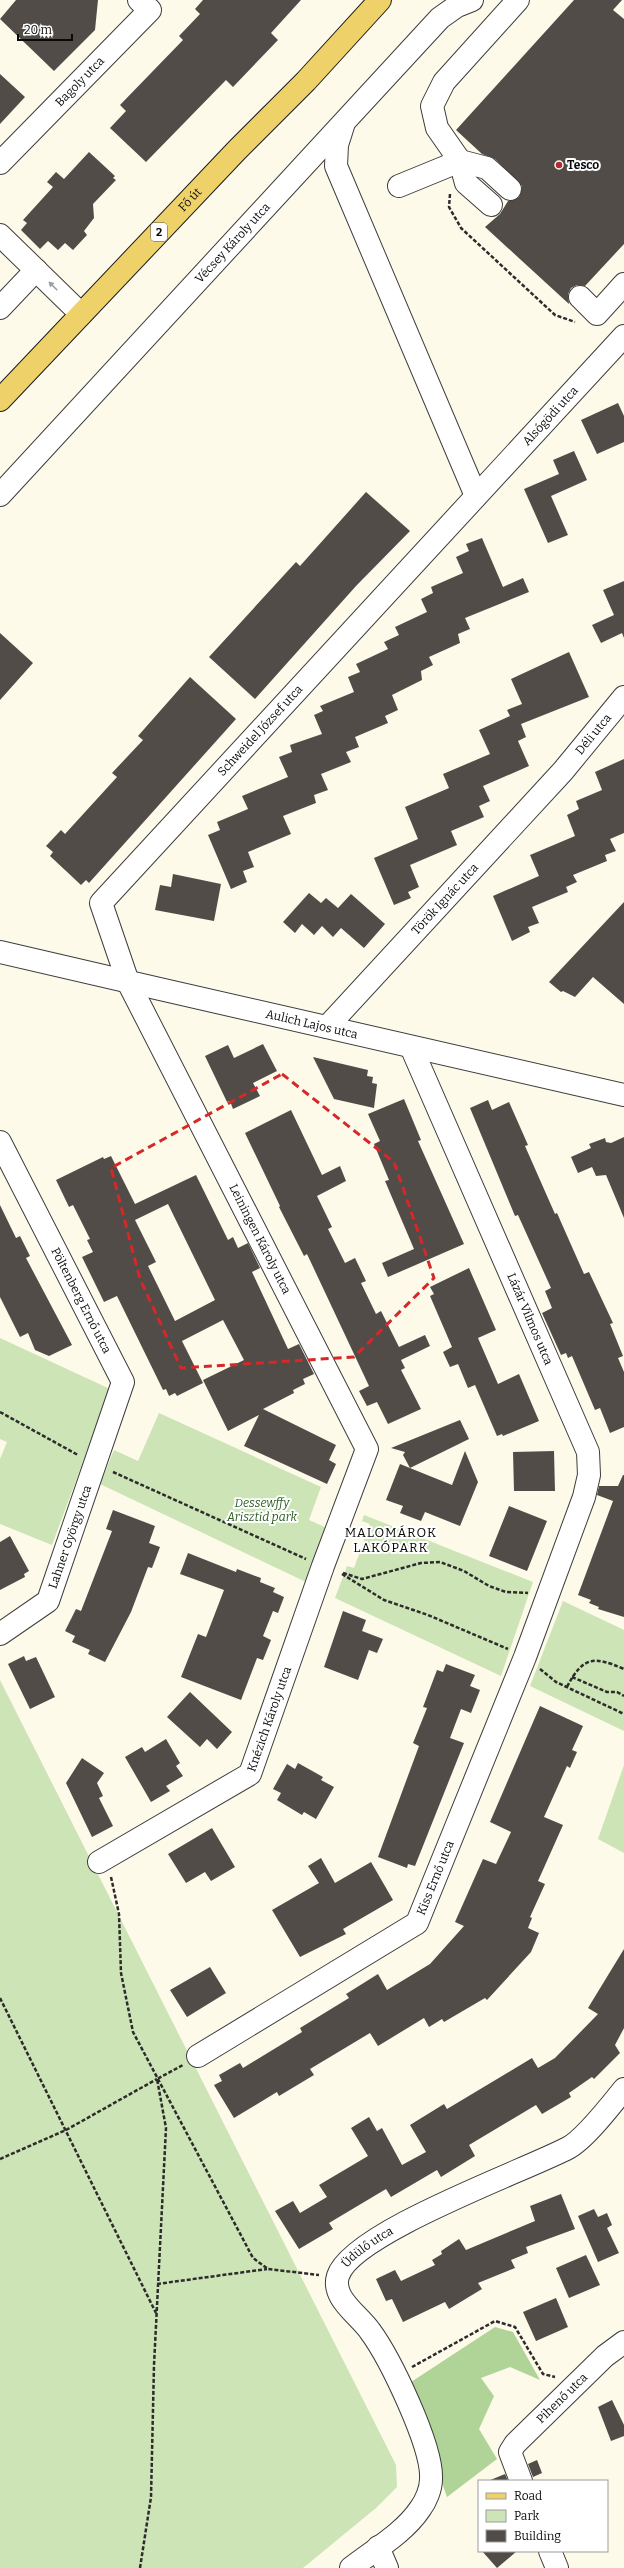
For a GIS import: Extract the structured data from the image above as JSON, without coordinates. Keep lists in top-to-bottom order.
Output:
{
  "streets": {
    "main road": ["Fő út", "2"],
    "street": [
      "Bagoly utca",
      "Vécsey Károly utca",
      "Alsógödi utca",
      "Schweidel József utca",
      "Déli utca",
      "Török Ignác utca",
      "Aulich Lajos utca",
      "Leiningen Károly utca",
      "Pöltenberg Ernő utca",
      "Lázár Vilmos utca",
      "Lahner György utca",
      "Knézich Károly utca",
      "Kiss Ernő utca",
      "Üdülő utca",
      "Pihenő utca"
    ]
  },
  "crossings": [
    ["Alsógödi utca", "Schweidel József utca"],
    ["Schweidel József utca", "Aulich Lajos utca"],
    ["Schweidel József utca", "Leiningen Károly utca"],
    ["Déli utca", "Török Ignác utca"],
    ["Török Ignác utca", "Aulich Lajos utca"],
    ["Aulich Lajos utca", "Leiningen Károly utca"],
    ["Aulich Lajos utca", "Lázár Vilmos utca"],
    ["Leiningen Károly utca", "Knézich Károly utca"],
    ["Pöltenberg Ernő utca", "Lahner György utca"],
    ["Lázár Vilmos utca", "Kiss Ernő utca"]
  ],
  "districts": ["MALOMÁROK LAKÓPARK"],
  "parks": ["Dessewffy Arisztid park"],
  "places": ["Tesco"],
  "legend": ["Road", "Park", "Building"],
  "scale_bar": "20 m"
}
